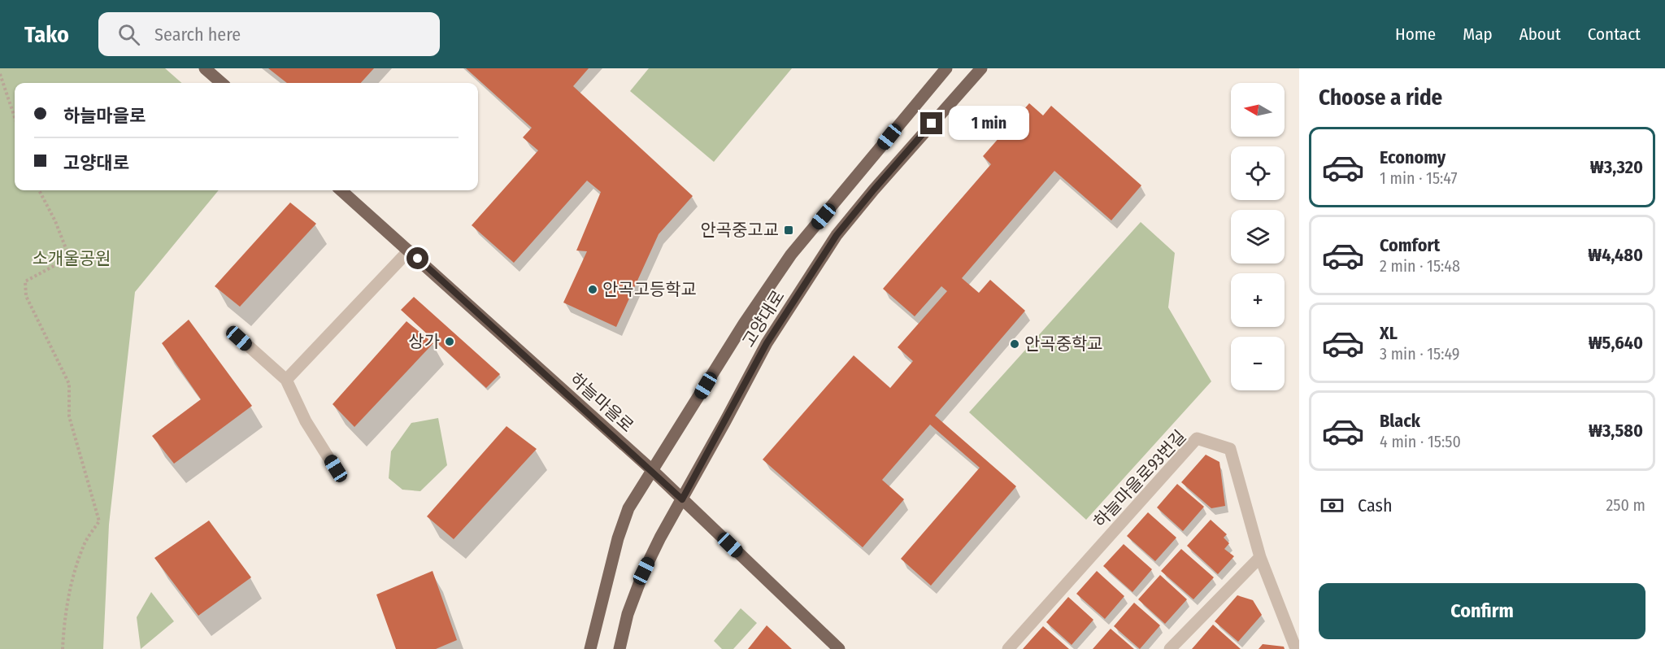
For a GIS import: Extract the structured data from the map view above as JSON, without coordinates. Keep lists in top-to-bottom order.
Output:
{
  "streets": {
    "main road": ["고양대로", "하늘마을로"],
    "street": ["하늘마을로93번길"]
  },
  "crossings": [
    ["고양대로", "하늘마을로"]
  ],
  "parks": ["소개울공원"],
  "places": {
    "transit": ["안곡중고교"],
    "other": ["안곡고등학교", "상가", "안곡중학교"]
  },
  "north": "left",
  "page": {
    "header": "Tako",
    "search": "Search here",
    "nav": [
      "Home",
      "Map",
      "About",
      "Contact"
    ],
    "heading": "Choose a ride",
    "map_buttons": ["+", "−"],
    "banner": ["하늘마을로", "고양대로"],
    "bubble": "1 min",
    "list": [
      {
        "name": "Economy",
        "note": "1 min · 15:47",
        "value": "₩3,320"
      },
      {
        "name": "Comfort",
        "note": "2 min · 15:48",
        "value": "₩4,480"
      },
      {
        "name": "XL",
        "note": "3 min · 15:49",
        "value": "₩5,640"
      },
      {
        "name": "Black",
        "note": "4 min · 15:50",
        "value": "₩3,580"
      }
    ],
    "pay": ["Cash", "250 m"],
    "buttons": "Confirm"
  }
}
